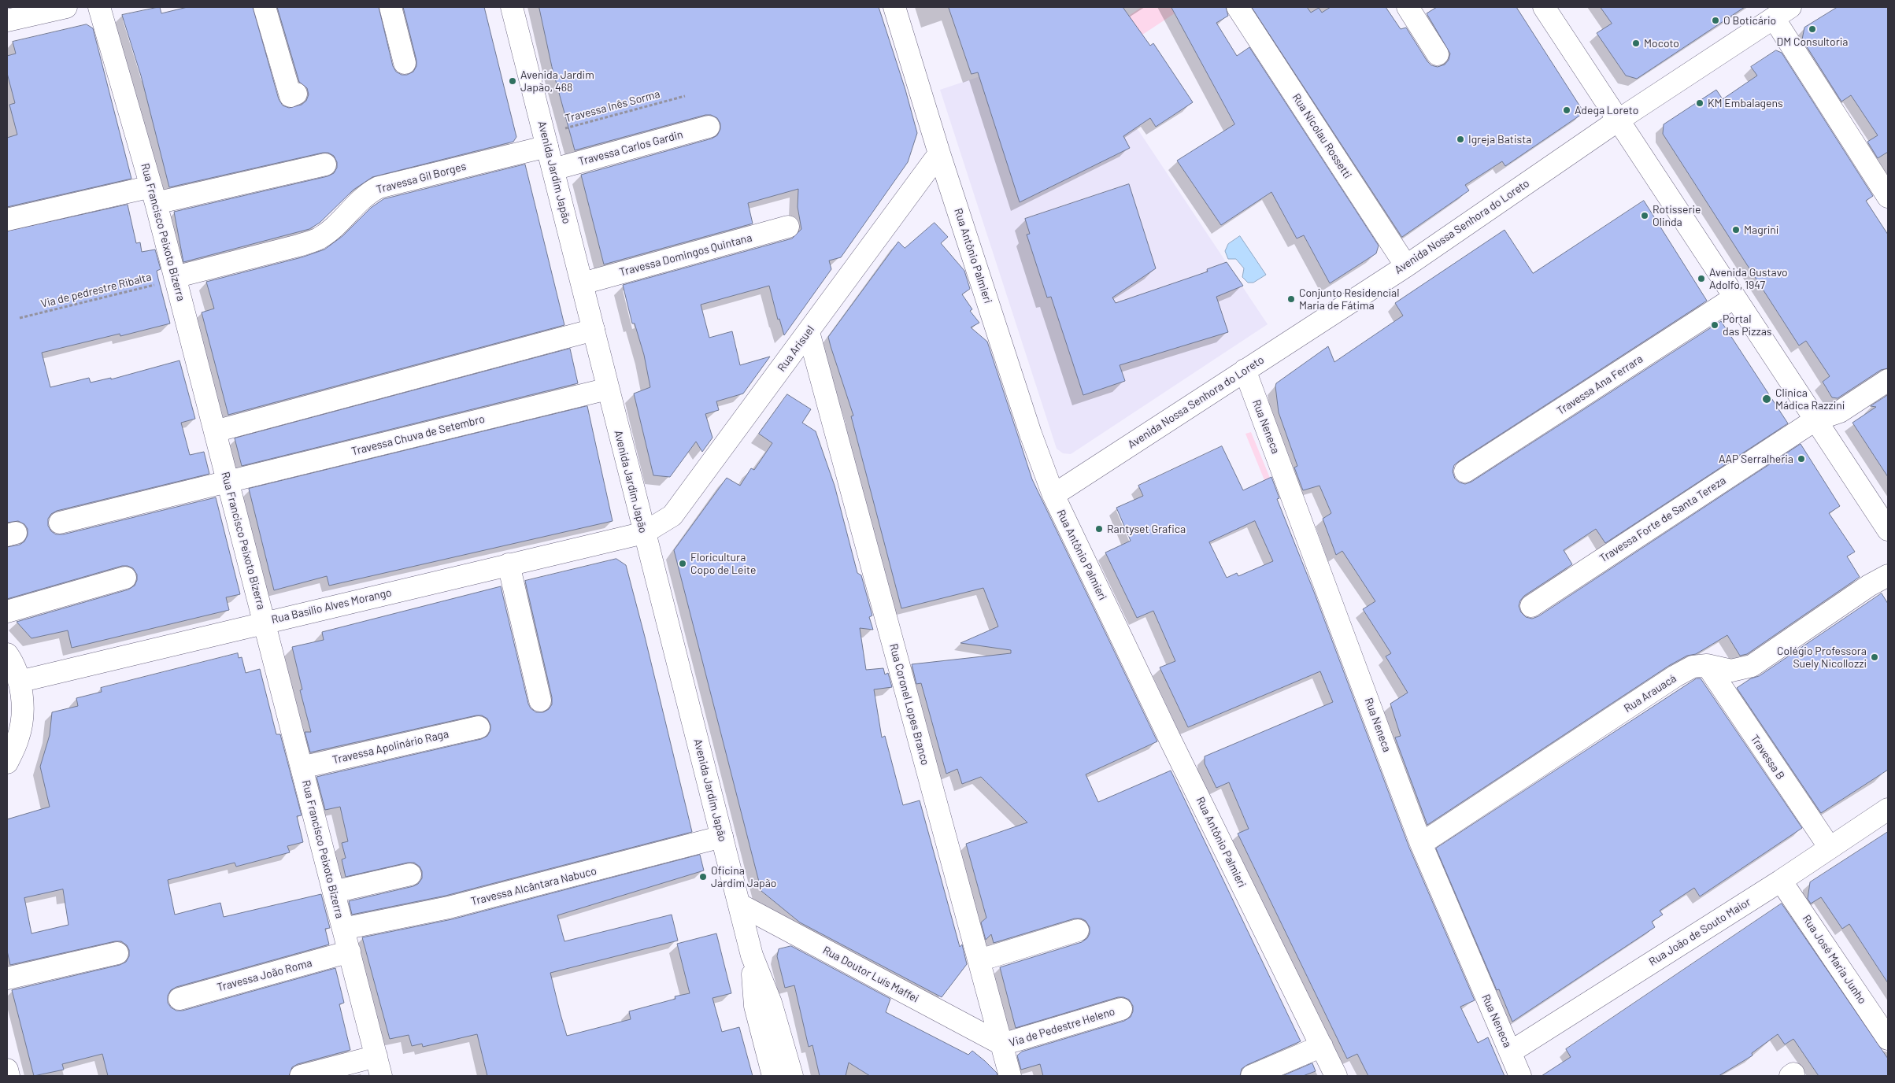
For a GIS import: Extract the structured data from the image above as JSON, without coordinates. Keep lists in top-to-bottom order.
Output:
{
  "streets": {
    "street": [
      "Rua Nicolau Rossetti",
      "Travessa Carlos Gardin",
      "Avenida Jardim Japão",
      "Travessa Gil Borges",
      "Avenida Nossa Senhora do Loreto",
      "Rua Francisco Peixoto Bizerra",
      "Travessa Domingos Quintana",
      "Rua Antônio Palmieri",
      "Rua Arisuel",
      "Travessa Ana Ferrara",
      "Rua Neneca",
      "Travessa Chuva de Setembro",
      "Travessa Forte de Santa Tereza",
      "Rua Basílio Alves Morango",
      "Rua Arauacá",
      "Rua Coronel Lopes Branco",
      "Travessa Apolinário Raga",
      "Travessa B",
      "Travessa Alcântara Nabuco",
      "Rua João de Souto Maior",
      "Rua José Maria Junho",
      "Rua Doutor Luís Maffei",
      "Travessa João Roma",
      "Via de Pedestre Heleno"
    ],
    "path": ["Travessa Inês Sorma", "Via de pedrestre Ribalta"]
  },
  "crossings": [
    ["Travessa Inês Sorma", "Avenida Jardim Japão"],
    ["Travessa Inês Sorma", "Travessa Gil Borges"],
    ["Rua Nicolau Rossetti", "Avenida Nossa Senhora do Loreto"],
    ["Travessa Carlos Gardin", "Avenida Jardim Japão"],
    ["Avenida Jardim Japão", "Travessa Gil Borges"],
    ["Avenida Jardim Japão", "Travessa Domingos Quintana"],
    ["Avenida Jardim Japão", "Rua Arisuel"],
    ["Avenida Jardim Japão", "Travessa Chuva de Setembro"],
    ["Avenida Jardim Japão", "Rua Basílio Alves Morango"],
    ["Avenida Jardim Japão", "Travessa Alcântara Nabuco"],
    ["Avenida Jardim Japão", "Rua Doutor Luís Maffei"],
    ["Travessa Gil Borges", "Rua Francisco Peixoto Bizerra"],
    ["Travessa Gil Borges", "Via de pedrestre Ribalta"],
    ["Avenida Nossa Senhora do Loreto", "Rua Antônio Palmieri"],
    ["Avenida Nossa Senhora do Loreto", "Rua Neneca"],
    ["Rua Francisco Peixoto Bizerra", "Via de pedrestre Ribalta"],
    ["Rua Francisco Peixoto Bizerra", "Travessa Chuva de Setembro"],
    ["Rua Francisco Peixoto Bizerra", "Rua Basílio Alves Morango"],
    ["Rua Francisco Peixoto Bizerra", "Travessa Apolinário Raga"],
    ["Rua Francisco Peixoto Bizerra", "Travessa Alcântara Nabuco"],
    ["Rua Francisco Peixoto Bizerra", "Travessa João Roma"],
    ["Rua Antônio Palmieri", "Rua Arisuel"],
    ["Rua Arisuel", "Rua Basílio Alves Morango"],
    ["Rua Arisuel", "Rua Coronel Lopes Branco"],
    ["Rua Neneca", "Rua Arauacá"],
    ["Rua Neneca", "Rua João de Souto Maior"],
    ["Rua Arauacá", "Travessa B"],
    ["Rua Coronel Lopes Branco", "Rua Doutor Luís Maffei"],
    ["Rua Coronel Lopes Branco", "Via de Pedestre Heleno"],
    ["Travessa B", "Rua João de Souto Maior"],
    ["Rua João de Souto Maior", "Rua José Maria Junho"],
    ["Rua Doutor Luís Maffei", "Via de Pedestre Heleno"]
  ],
  "places": [
    "O Boticário",
    "DM Consultoria",
    "Mocoto",
    "Avenida Jardim Japão, 468",
    "KM Embalagens",
    "Adega Loreto",
    "Igreja Batista",
    "Rotisserie Olinda",
    "Magrini",
    "Avenida Gustavo Adolfo, 1947",
    "Conjunto Residencial Maria de Fátima",
    "Portal das Pizzas",
    "Clinica Mádica Razzini",
    "AAP Serralheria",
    "Rantyset Grafica",
    "Floricultura Copo de Leite",
    "Colégio Professora Suely Nicollozzi",
    "Oficina Jardim Japão"
  ]
}
